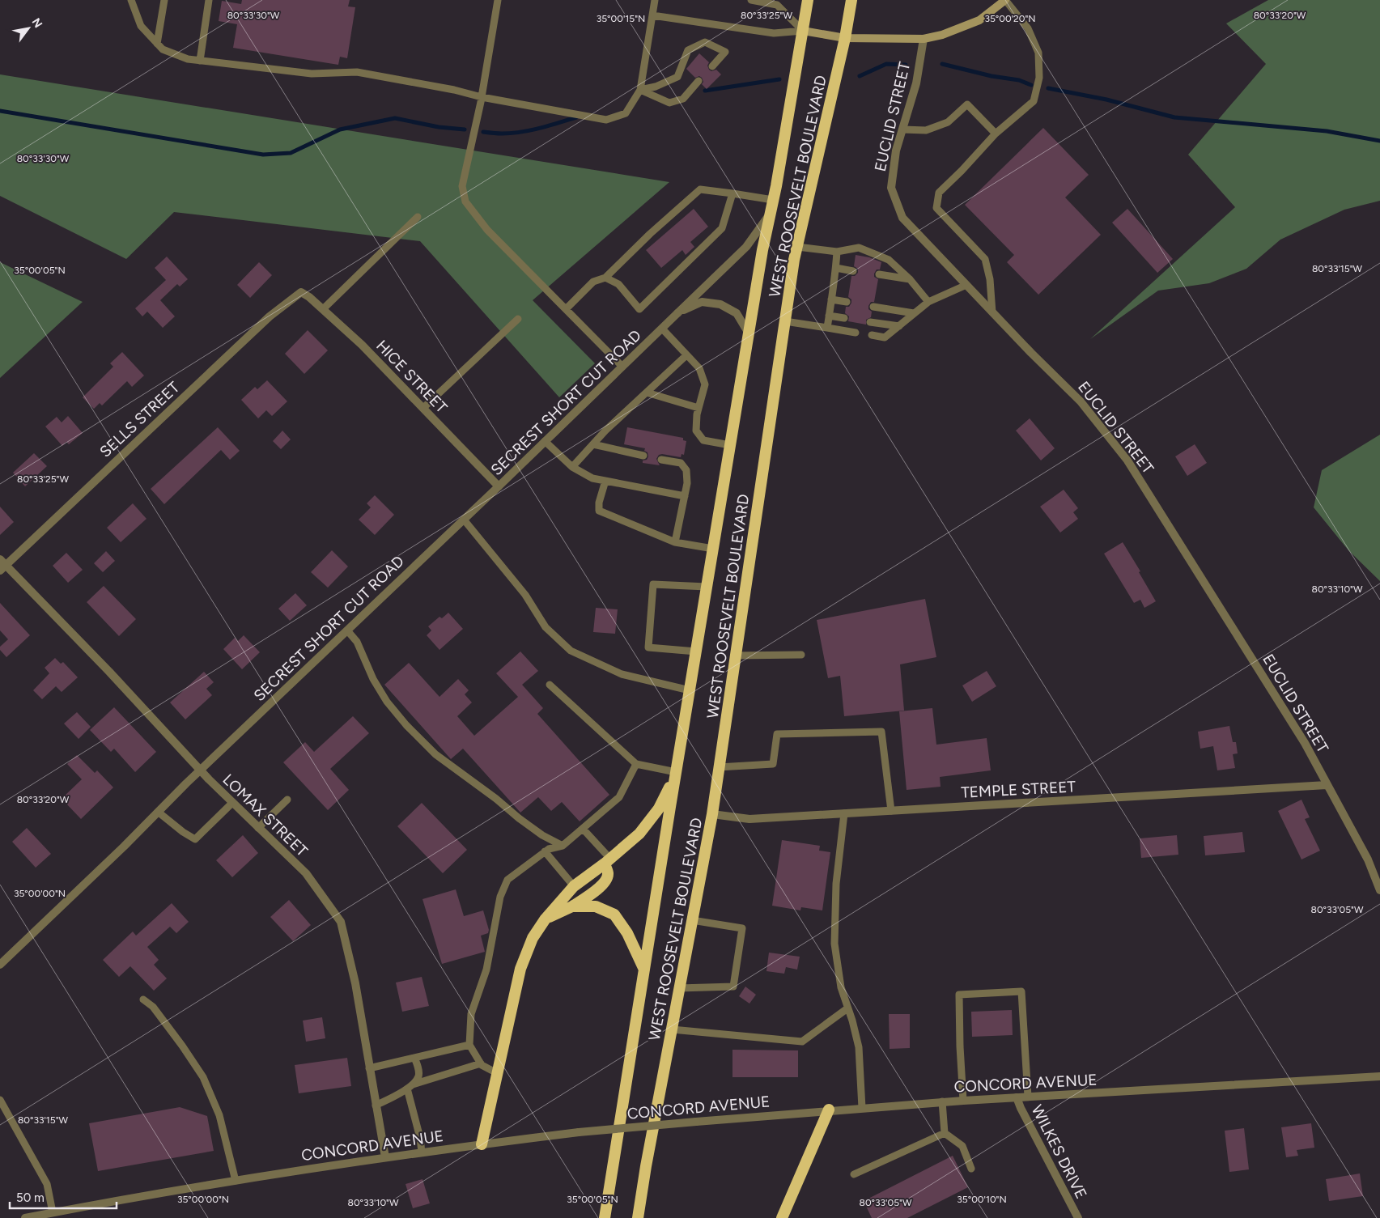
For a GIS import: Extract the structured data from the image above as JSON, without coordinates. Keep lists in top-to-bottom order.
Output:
{
  "streets": {
    "highway": ["WEST ROOSEVELT BOULEVARD"],
    "street": [
      "EUCLID STREET",
      "HICE STREET",
      "SECREST SHORT CUT ROAD",
      "SELLS STREET",
      "TEMPLE STREET",
      "LOMAX STREET",
      "CONCORD AVENUE",
      "WILKES DRIVE"
    ]
  },
  "crossings": [
    ["EUCLID STREET", "TEMPLE STREET"],
    ["WEST ROOSEVELT BOULEVARD", "SECREST SHORT CUT ROAD"],
    ["WEST ROOSEVELT BOULEVARD", "TEMPLE STREET"],
    ["HICE STREET", "SECREST SHORT CUT ROAD"],
    ["HICE STREET", "SELLS STREET"],
    ["SECREST SHORT CUT ROAD", "LOMAX STREET"],
    ["SELLS STREET", "LOMAX STREET"],
    ["LOMAX STREET", "CONCORD AVENUE"],
    ["CONCORD AVENUE", "WILKES DRIVE"]
  ],
  "scale_bar": "50 m",
  "north": "top right",
  "coordinates": [
    "80°33'30\"W",
    "80°33'20\"W",
    "80°33'25\"W",
    "35°00'15\"N",
    "35°00'20\"N",
    "80°33'15\"W",
    "35°00'05\"N",
    "80°33'10\"W",
    "35°00'00\"N",
    "80°33'05\"W",
    "35°00'10\"N"
  ]
}
